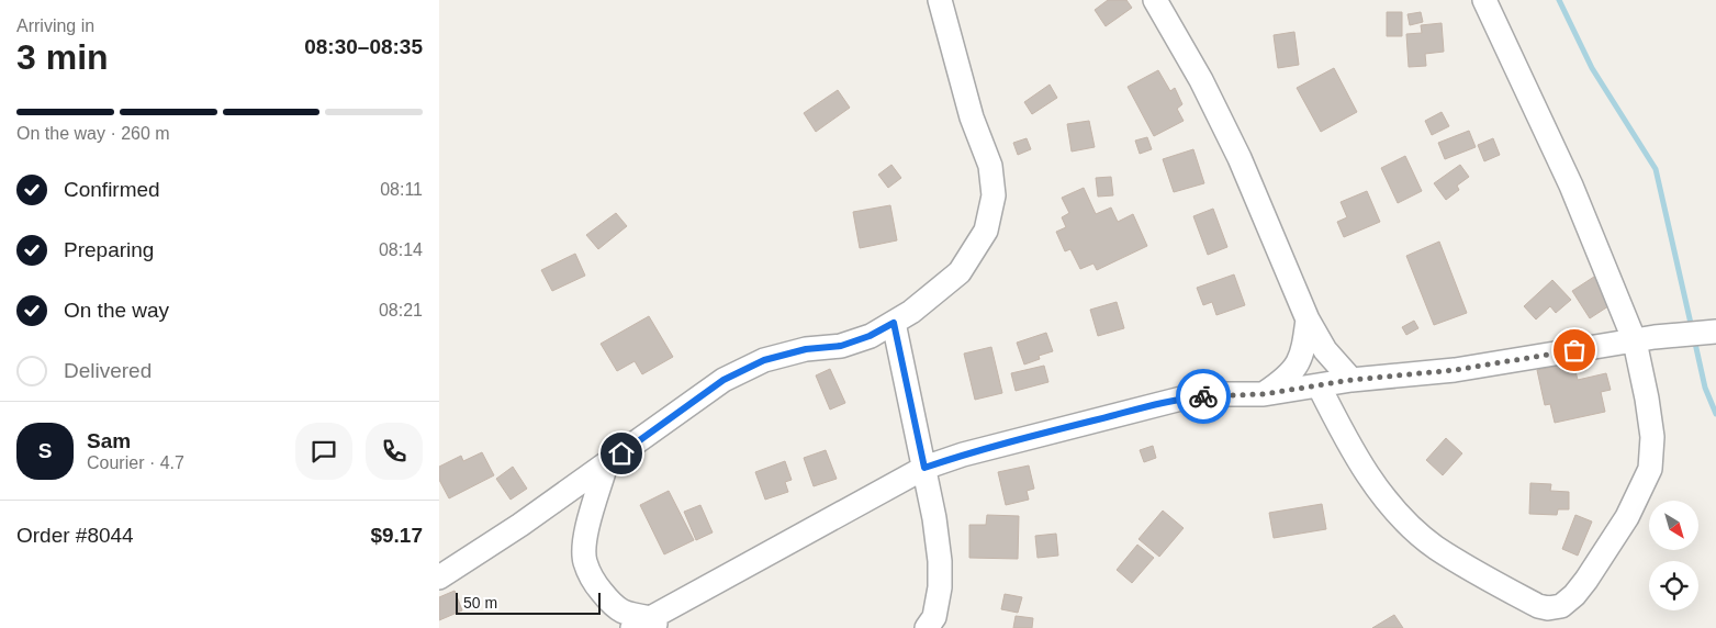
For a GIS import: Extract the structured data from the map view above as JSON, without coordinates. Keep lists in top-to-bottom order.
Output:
{
  "scale_bar": "50 m",
  "north": "bottom right",
  "page": {
    "heading": ["3 min", "Arriving in", "08:30–08:35"],
    "panel": [
      "Sam",
      "Courier · 4.7",
      "Order #8044",
      "$9.17"
    ],
    "bar": "On the way · 260 m",
    "list": [
      ["Confirmed", "08:11"],
      ["Preparing", "08:14"],
      ["On the way", "08:21"],
      "Delivered"
    ],
    "round": "S",
    "scale": "50 m"
  }
}
